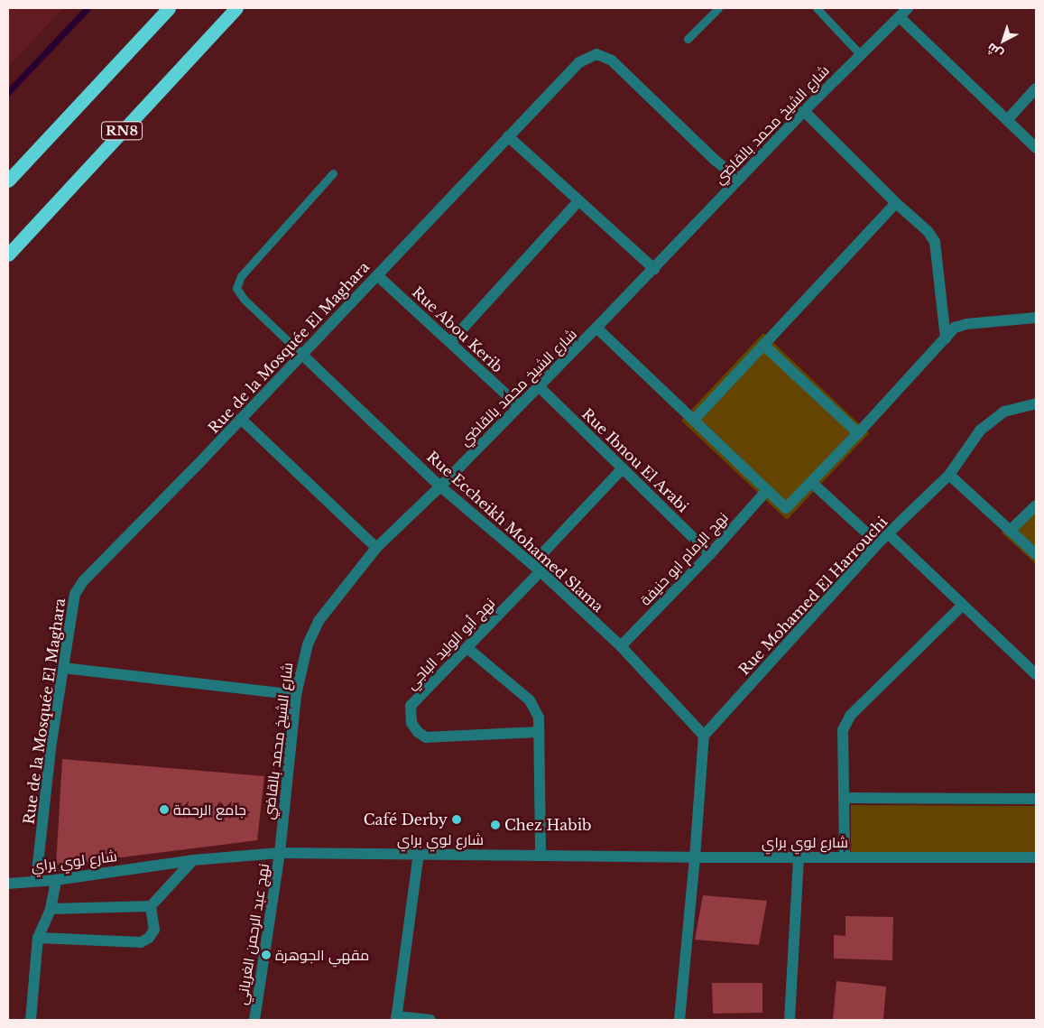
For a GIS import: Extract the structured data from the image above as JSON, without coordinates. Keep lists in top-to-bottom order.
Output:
{
  "streets": {
    "highway": ["RN8"],
    "street": [
      "شارع الشيخ محمد بالقاضي",
      "Rue Abou Kerib",
      "Rue de la Mosquée El Maghara",
      "Rue Ibnou El Arabi",
      "Rue Eccheikh Mohamed Slama",
      "نهج الإمام ابو حنيفة",
      "Rue Mohamed El Harrouchi",
      "نهج أبو الوليد الباجي",
      "شارع لوي براي",
      "نهج عبد الرحمن الغرياني"
    ]
  },
  "crossings": [
    ["شارع الشيخ محمد بالقاضي", "Rue Abou Kerib"],
    ["شارع الشيخ محمد بالقاضي", "Rue de la Mosquée El Maghara"],
    ["شارع الشيخ محمد بالقاضي", "Rue Ibnou El Arabi"],
    ["شارع الشيخ محمد بالقاضي", "Rue Eccheikh Mohamed Slama"],
    ["شارع الشيخ محمد بالقاضي", "شارع لوي براي"],
    ["شارع الشيخ محمد بالقاضي", "نهج عبد الرحمن الغرياني"],
    ["Rue Abou Kerib", "Rue de la Mosquée El Maghara"],
    ["Rue de la Mosquée El Maghara", "Rue Eccheikh Mohamed Slama"],
    ["Rue de la Mosquée El Maghara", "شارع لوي براي"],
    ["Rue Ibnou El Arabi", "نهج الإمام ابو حنيفة"],
    ["Rue Ibnou El Arabi", "نهج أبو الوليد الباجي"],
    ["Rue Eccheikh Mohamed Slama", "نهج الإمام ابو حنيفة"],
    ["Rue Eccheikh Mohamed Slama", "Rue Mohamed El Harrouchi"],
    ["Rue Eccheikh Mohamed Slama", "نهج أبو الوليد الباجي"],
    ["شارع لوي براي", "نهج عبد الرحمن الغرياني"]
  ],
  "places": [
    "جامع الرحمة",
    "Café Derby",
    "Chez Habib",
    "مقهي الجوهرة"
  ],
  "north": "bottom left"
}
